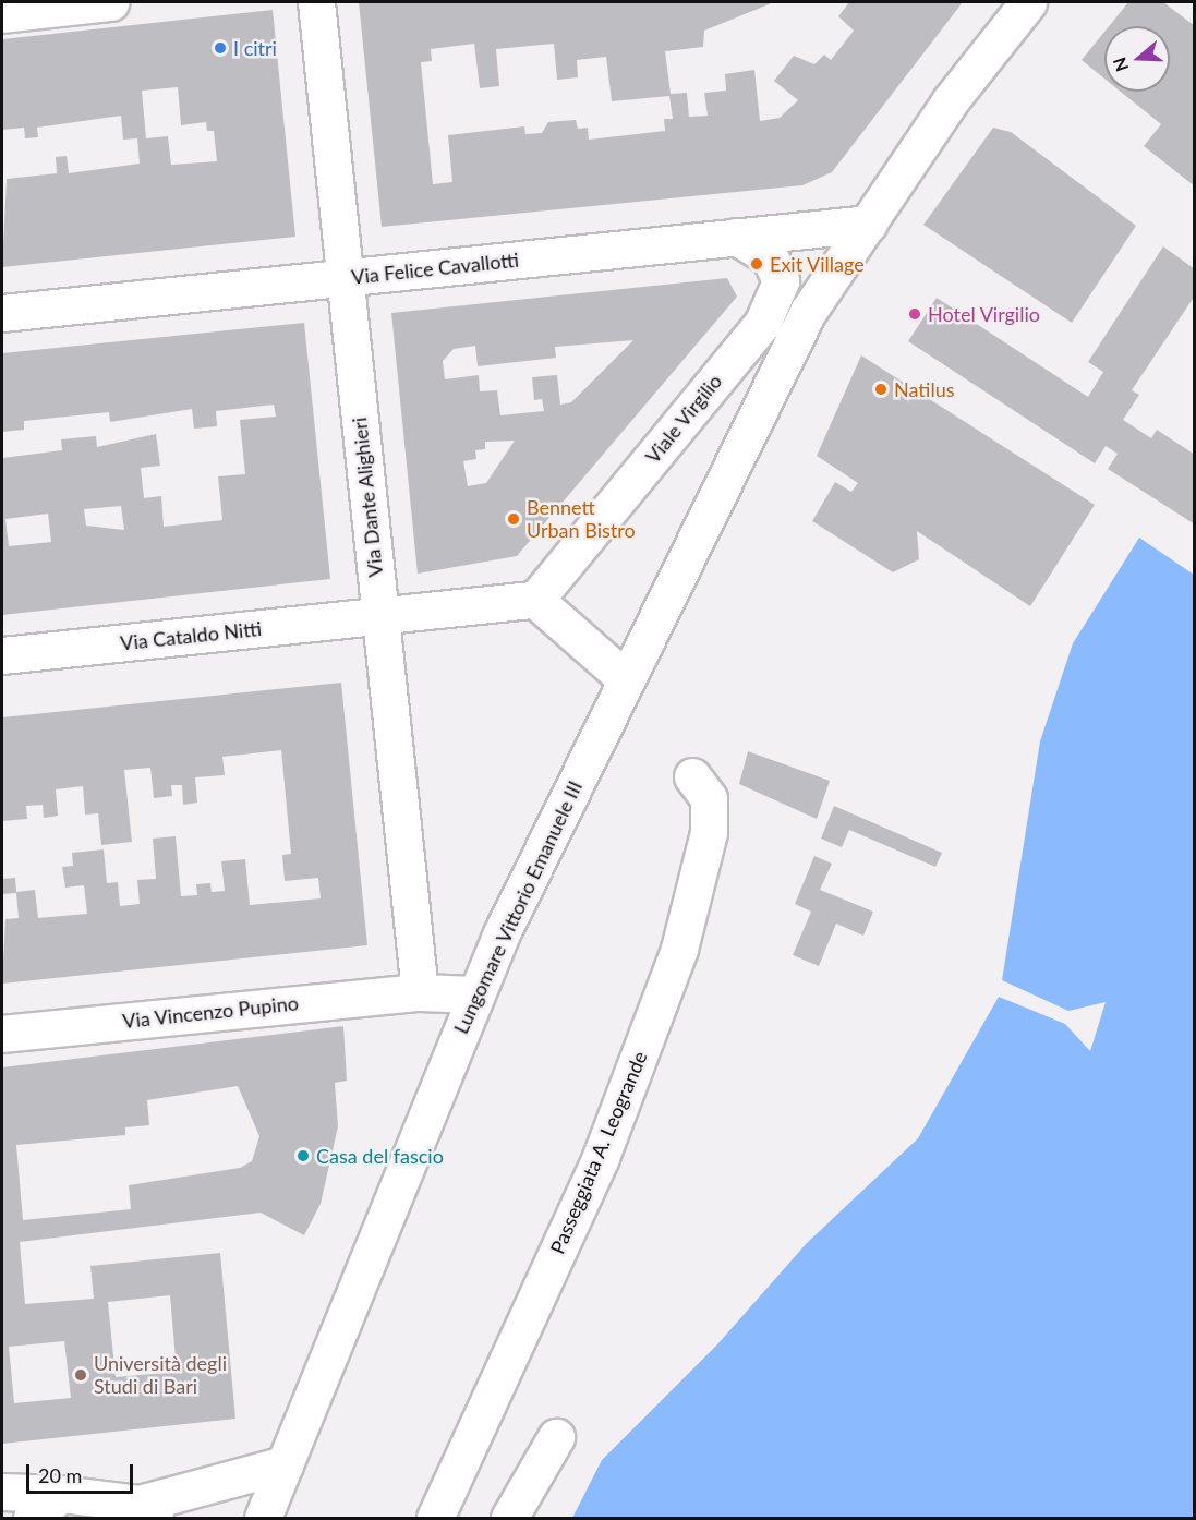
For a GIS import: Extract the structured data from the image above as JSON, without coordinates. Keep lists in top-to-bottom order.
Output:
{
  "streets": {
    "street": [
      "Via Felice Cavallotti",
      "Viale Virgilio",
      "Via Dante Alighieri",
      "Via Cataldo Nitti",
      "Lungomare Vittorio Emanuele III",
      "Via Vincenzo Pupino",
      "Passeggiata A. Leogrande"
    ]
  },
  "crossings": [
    ["Via Felice Cavallotti", "Viale Virgilio"],
    ["Via Felice Cavallotti", "Via Dante Alighieri"],
    ["Via Felice Cavallotti", "Lungomare Vittorio Emanuele III"],
    ["Viale Virgilio", "Via Cataldo Nitti"],
    ["Via Dante Alighieri", "Via Cataldo Nitti"],
    ["Via Dante Alighieri", "Via Vincenzo Pupino"],
    ["Lungomare Vittorio Emanuele III", "Via Vincenzo Pupino"]
  ],
  "places": [
    "I citri",
    "Exit Village",
    "Hotel Virgilio",
    "Natilus",
    "Bennett Urban Bistro",
    "Casa del fascio",
    "Università degli Studi di Bari"
  ],
  "scale_bar": "20 m",
  "north": "left"
}
